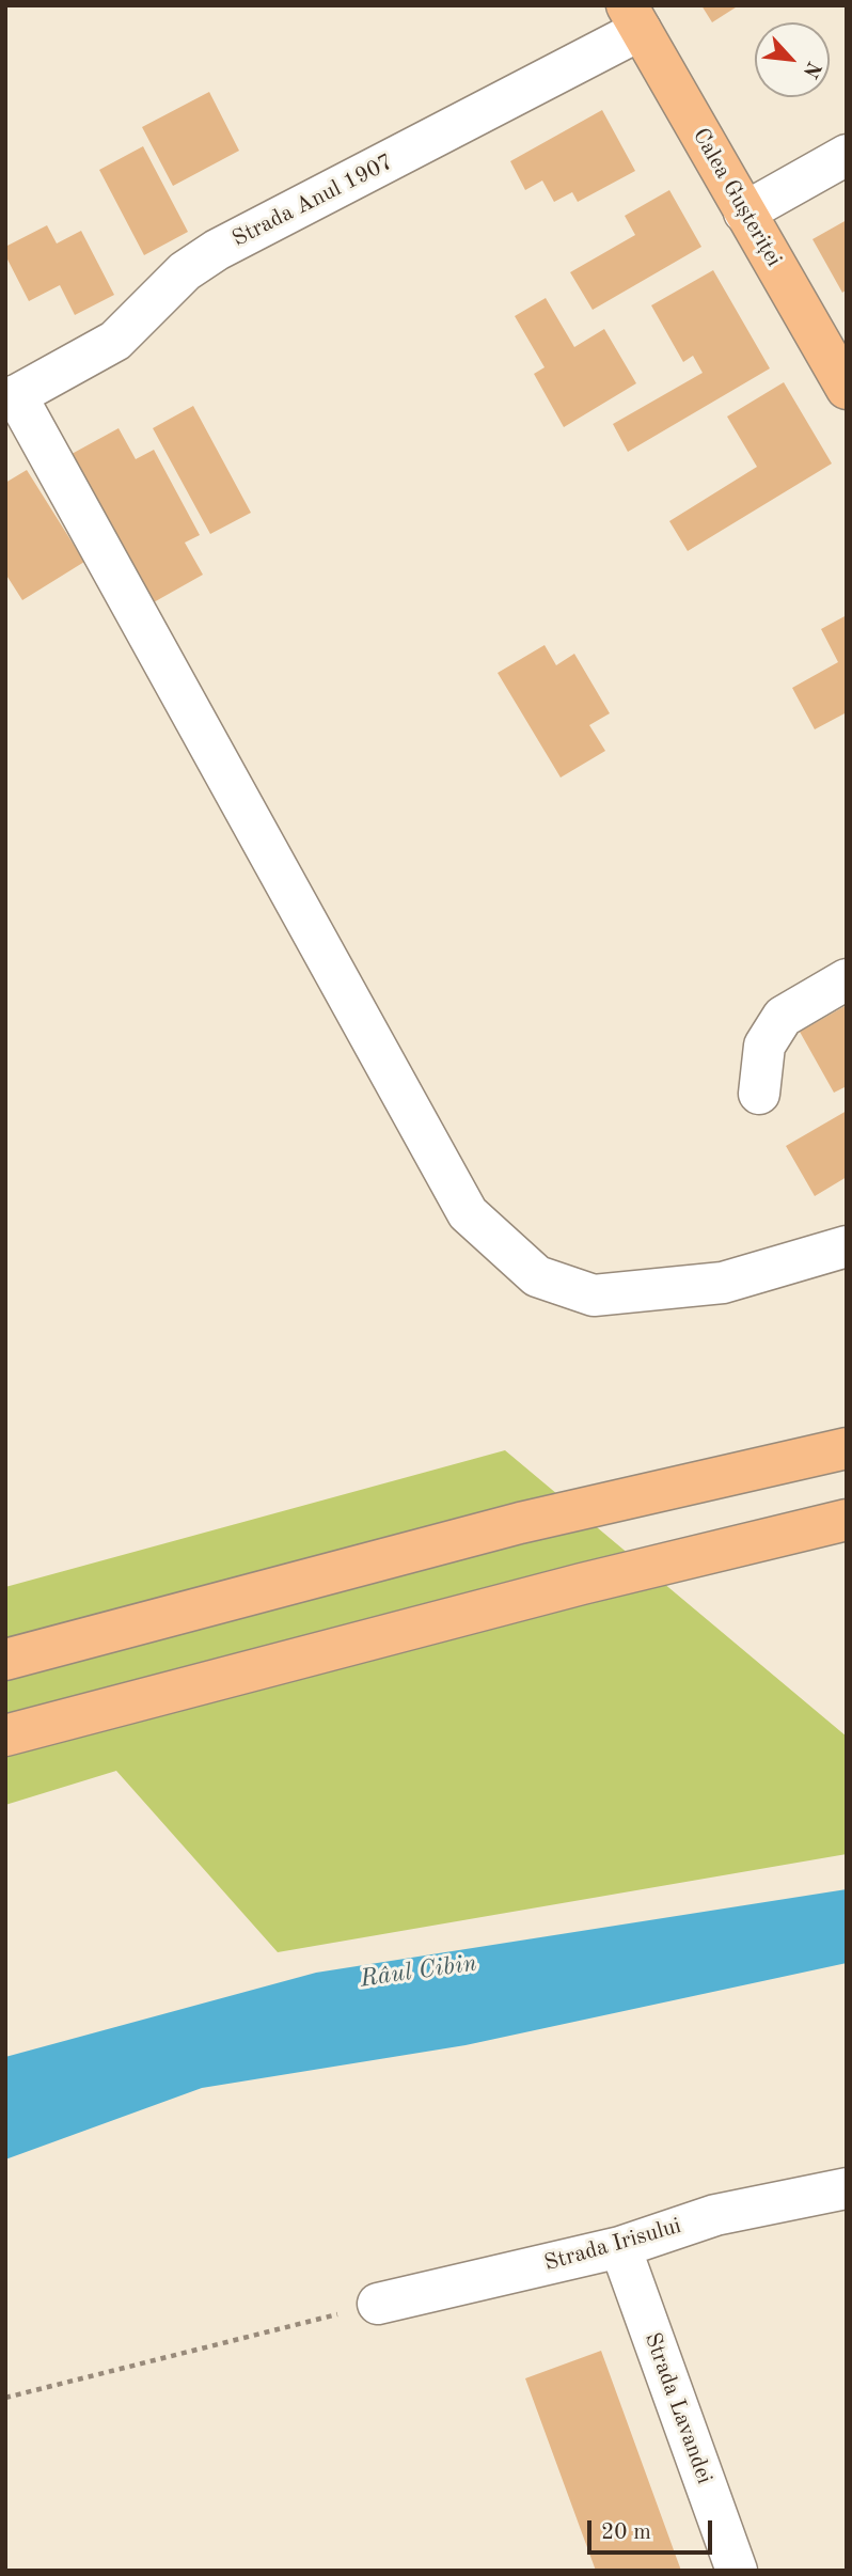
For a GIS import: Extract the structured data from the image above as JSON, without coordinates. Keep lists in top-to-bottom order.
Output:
{
  "streets": {
    "main road": ["Calea Gușteriței"],
    "street": ["Strada Anul 1907", "Strada Irisului", "Strada Lavandei"]
  },
  "crossings": [
    ["Calea Gușteriței", "Strada Anul 1907"],
    ["Strada Irisului", "Strada Lavandei"]
  ],
  "water": ["Râul Cibin"],
  "scale_bar": "20 m",
  "north": "bottom right"
}
